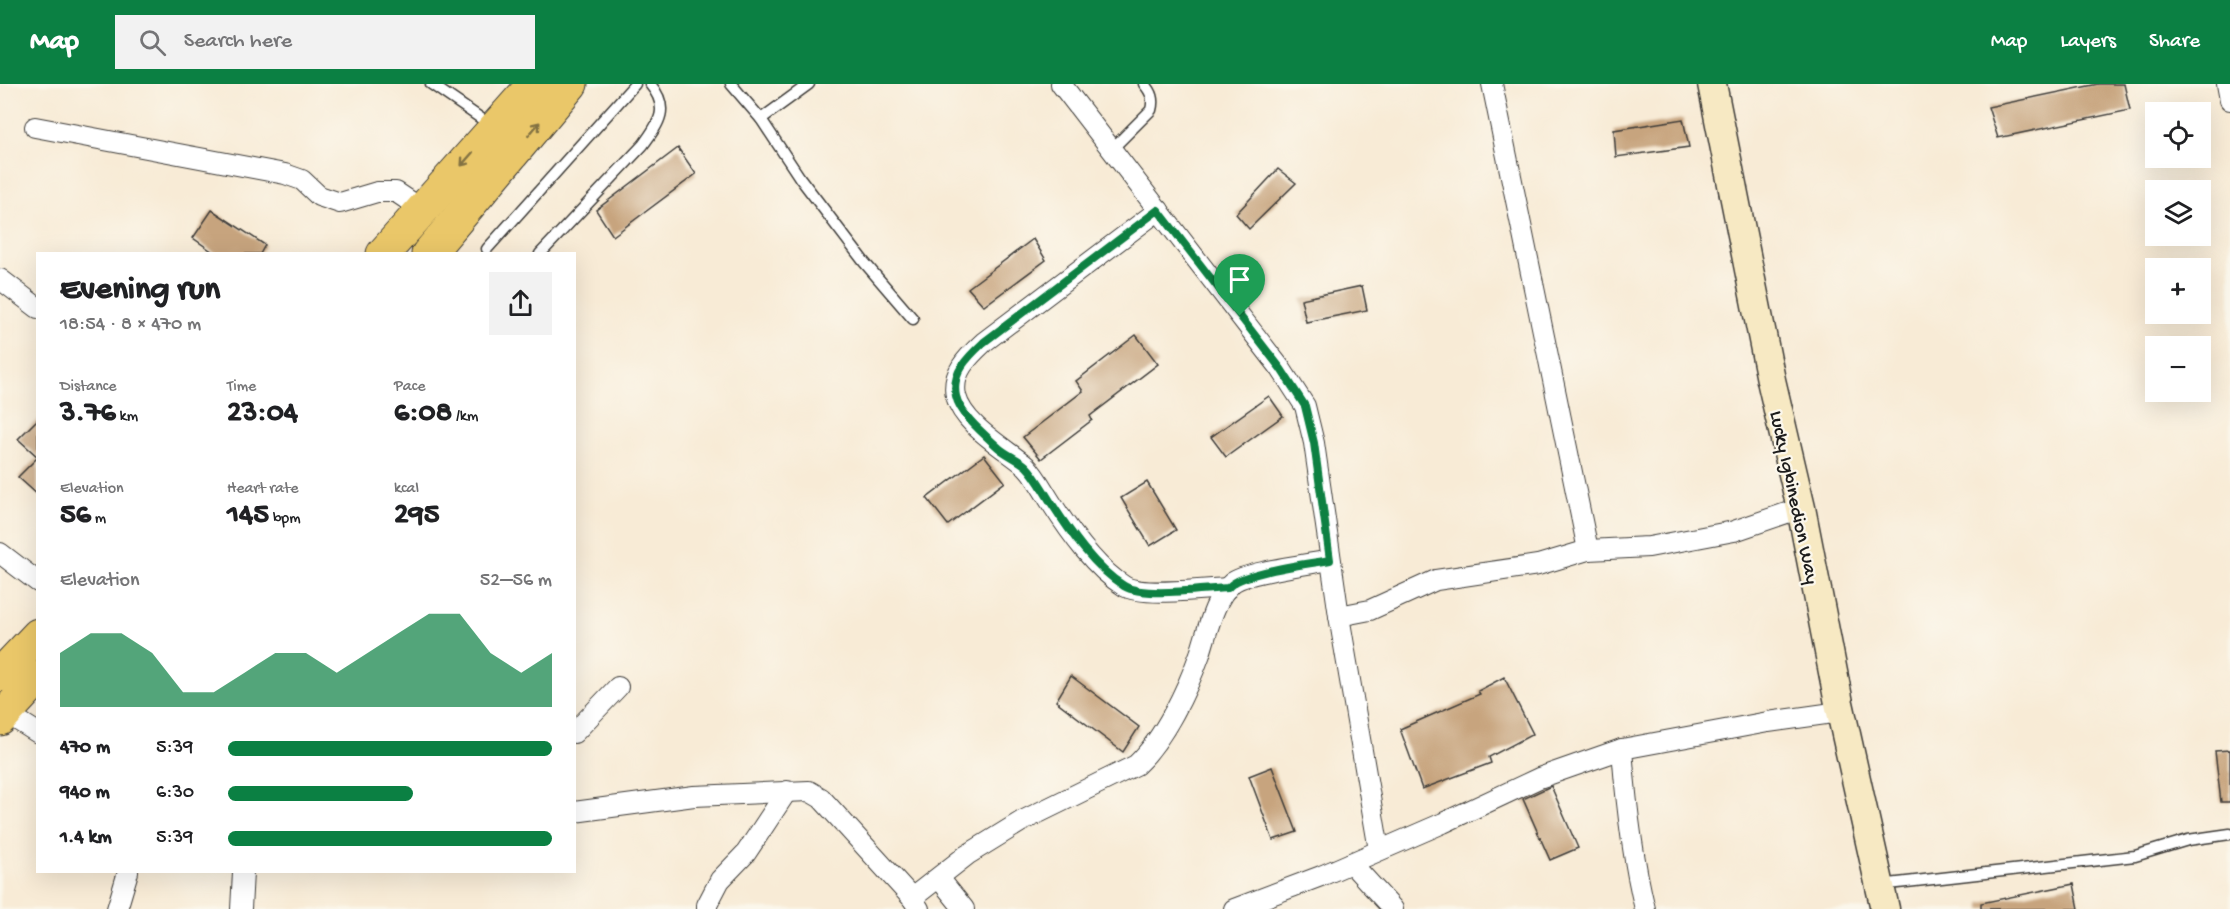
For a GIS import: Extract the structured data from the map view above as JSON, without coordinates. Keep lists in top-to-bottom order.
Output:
{
  "streets": {
    "street": ["Lucky Igbinedion Way"]
  },
  "page": {
    "header": "Map",
    "search": "Search here",
    "nav": ["Map", "Layers", "Share"],
    "map_buttons": ["+", "−"],
    "heading": ["Evening run", "18:54 · 8 × 470 m"],
    "stats": [
      ["Distance", "3.76 km"],
      ["Time", "23:04"],
      ["Pace", "6:08 /km"],
      ["Elevation", "56 m"],
      ["Heart rate", "145 bpm"],
      ["kcal", "295"]
    ],
    "chart": ["Elevation", "52–56 m"],
    "list": [
      {
        "name": "470 m",
        "note": "5:39"
      },
      {
        "name": "940 m",
        "note": "6:30"
      },
      {
        "name": "1.4 km",
        "note": "5:39"
      }
    ]
  }
}
